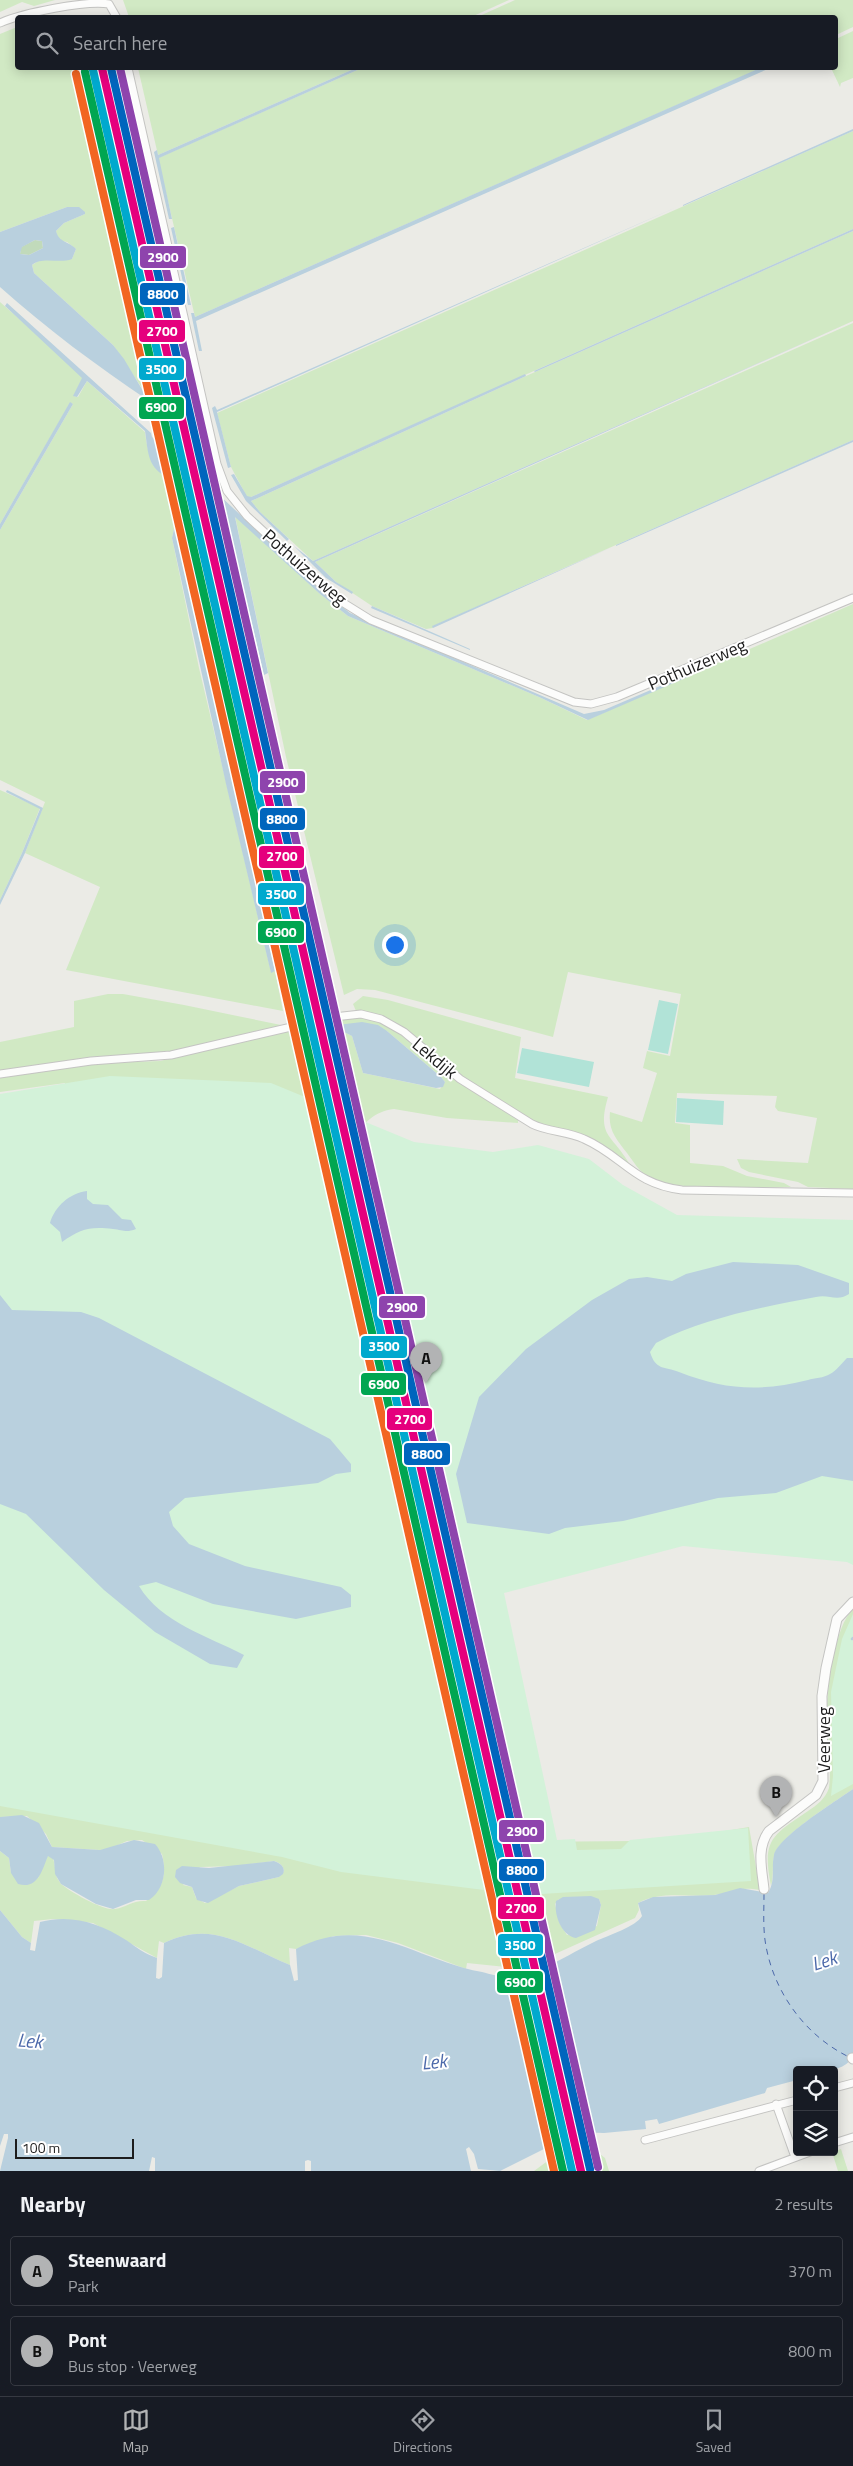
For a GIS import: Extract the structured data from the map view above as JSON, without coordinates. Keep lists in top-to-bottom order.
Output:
{
  "streets": {
    "street": ["Pothuizerweg", "Lekdijk", "Veerweg"]
  },
  "water": ["Lek"],
  "lines": [
    "transit line 2700",
    "transit line 3500",
    "transit line 8800",
    "transit line 2900",
    "transit line 6900"
  ],
  "scale_bar": "100 m",
  "page": {
    "search": "Search here",
    "pins": ["A", "B"],
    "scale": "100 m",
    "heading": ["Nearby", "2 results"],
    "list": [
      {
        "mark": "A",
        "name": "Steenwaard",
        "note": "Park",
        "value": "370 m"
      },
      {
        "mark": "B",
        "name": "Pont",
        "note": "Bus stop · Veerweg",
        "value": "800 m"
      }
    ],
    "nav": ["Map", "Directions", "Saved"]
  }
}
